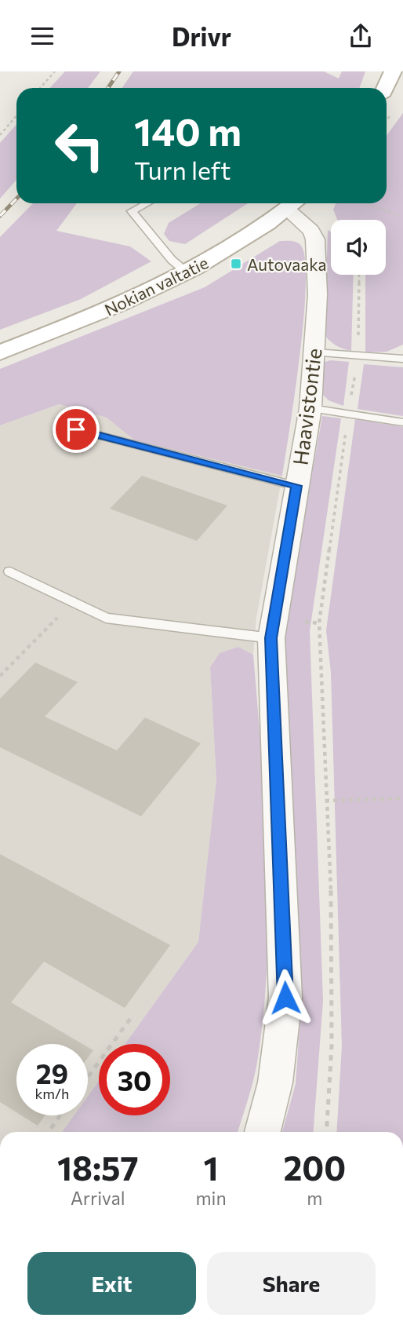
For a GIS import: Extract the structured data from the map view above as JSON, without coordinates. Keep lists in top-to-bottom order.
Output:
{
  "streets": {
    "main road": ["Nokian valtatie"],
    "street": ["Haavistontie"]
  },
  "crossings": [
    ["Nokian valtatie", "Haavistontie"]
  ],
  "places": {
    "transit": ["Autovaaka"]
  },
  "page": {
    "header": "Drivr",
    "turn": ["140 m", "Turn left"],
    "speed": "29 km/h",
    "limit": "30",
    "eta": [
      "18:57",
      "Arrival",
      "1",
      "min",
      "200",
      "m"
    ],
    "buttons": ["Exit", "Share"]
  }
}
